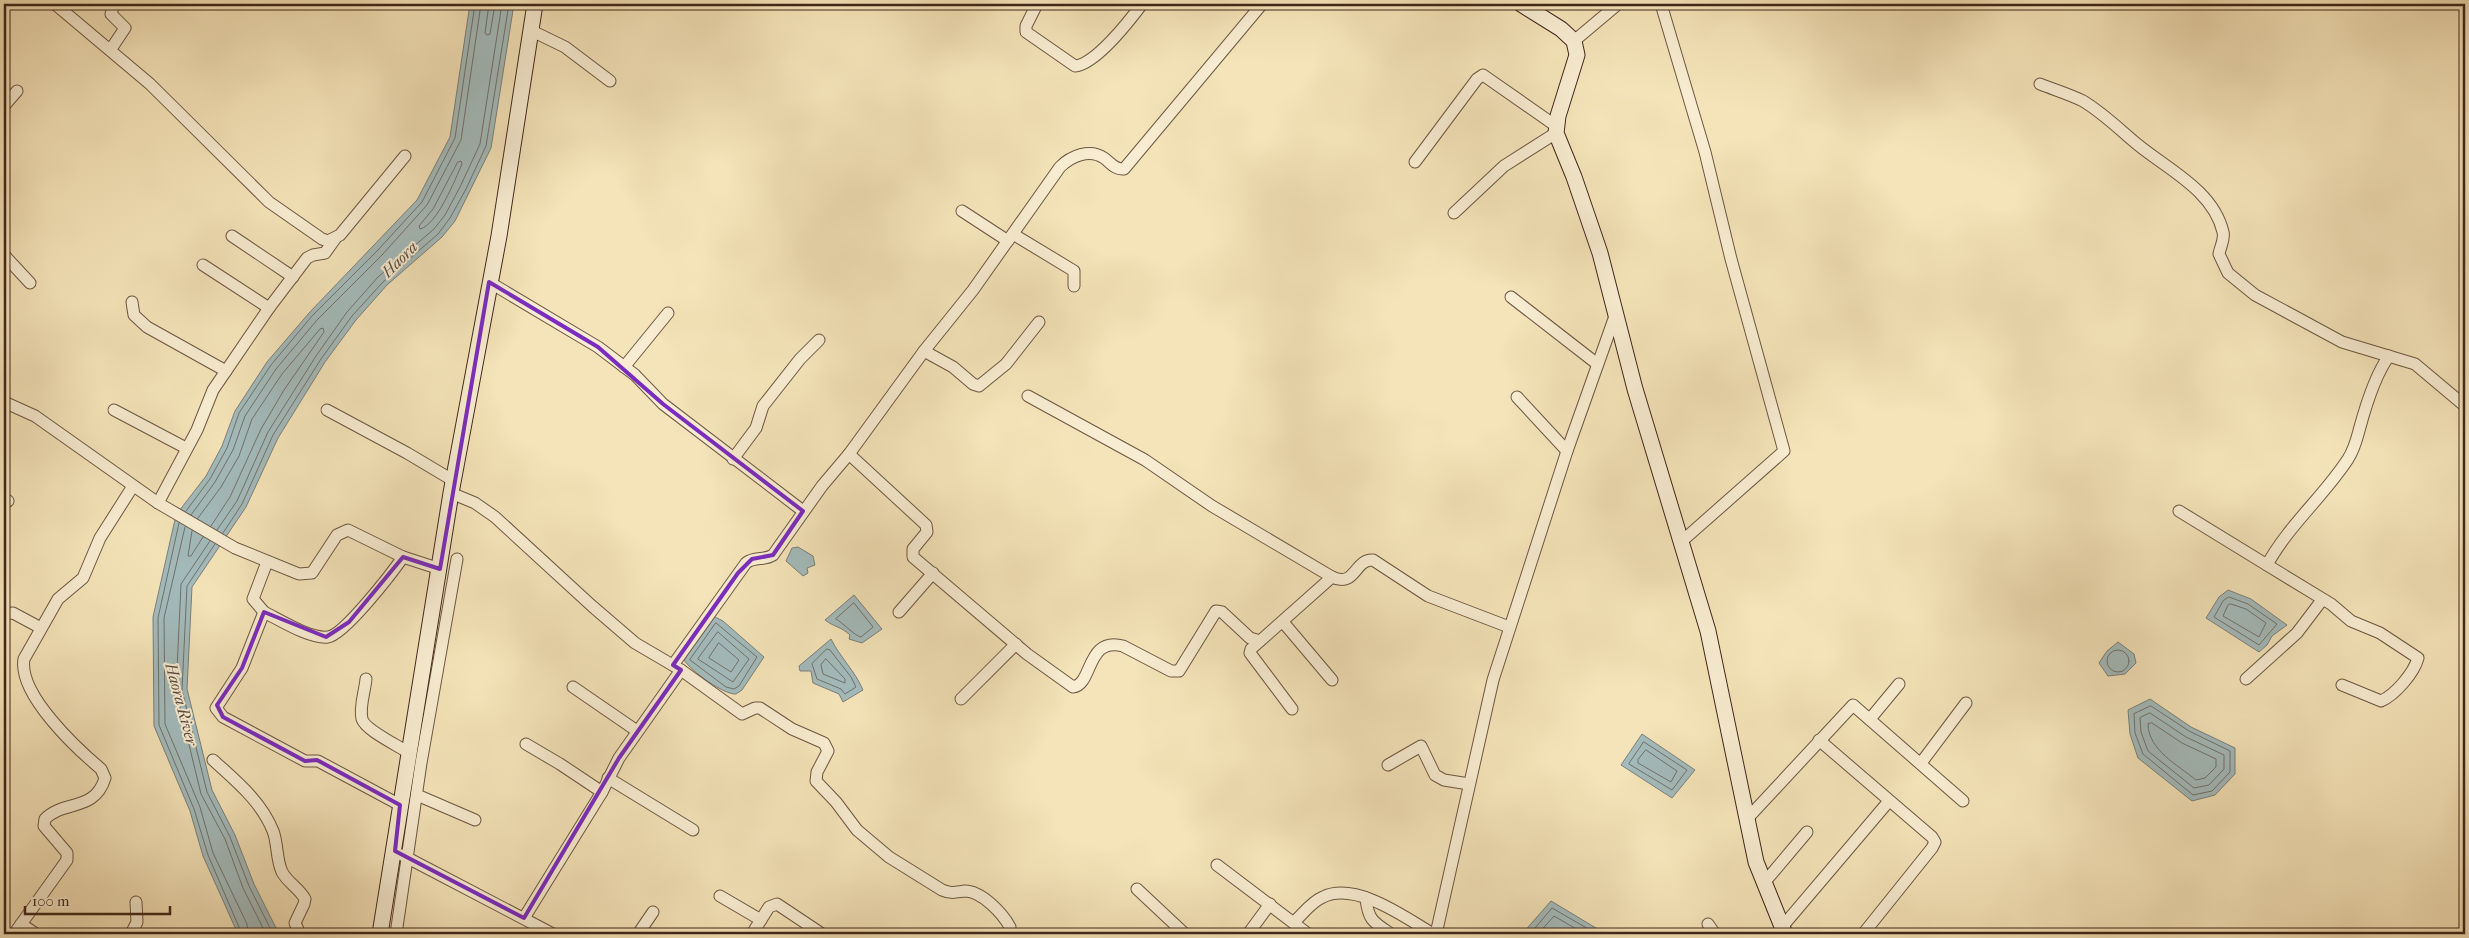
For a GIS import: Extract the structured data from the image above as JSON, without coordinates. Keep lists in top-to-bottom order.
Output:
{
  "water": ["Haora", "Haora River"],
  "scale_bar": "100 m"
}
